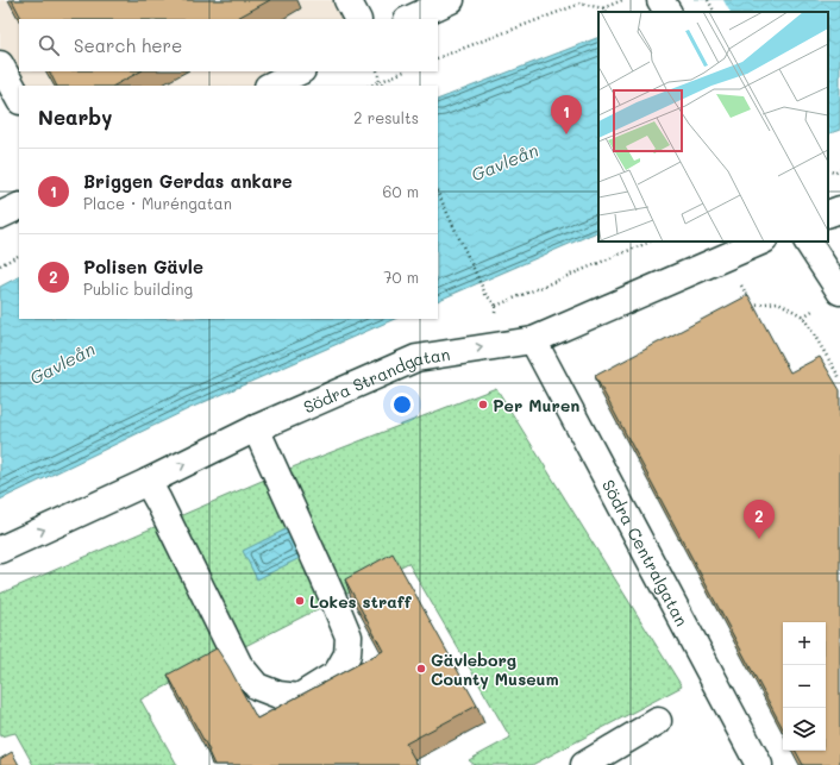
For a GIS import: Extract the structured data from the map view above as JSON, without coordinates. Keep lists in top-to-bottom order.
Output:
{
  "streets": {
    "street": ["Södra Strandgatan", "Södra Centralgatan"]
  },
  "crossings": [
    ["Södra Strandgatan", "Södra Centralgatan"]
  ],
  "one_way": ["Södra Strandgatan"],
  "water": ["Gavleån"],
  "places": ["Per Muren", "Lokes straff", "Gävleborg County Museum"],
  "page": {
    "search": "Search here",
    "heading": ["Nearby", "2 results"],
    "pins": ["1", "2"],
    "list": [
      {
        "mark": "1",
        "name": "Briggen Gerdas ankare",
        "note": "Place · Muréngatan",
        "value": "60 m"
      },
      {
        "mark": "2",
        "name": "Polisen Gävle",
        "note": "Public building",
        "value": "70 m"
      }
    ],
    "map_buttons": ["+", "−"]
  }
}
